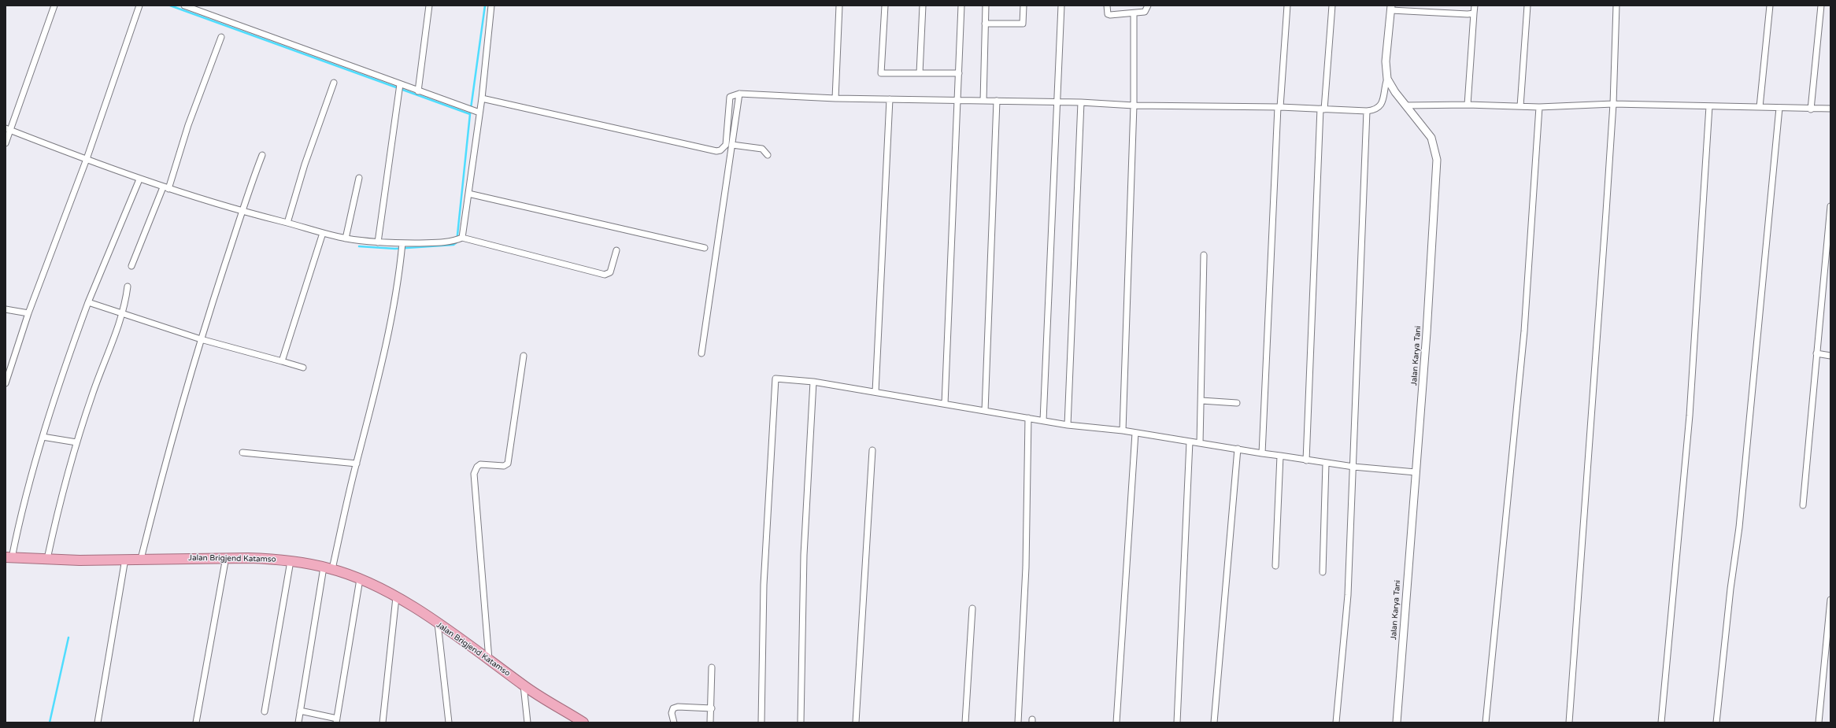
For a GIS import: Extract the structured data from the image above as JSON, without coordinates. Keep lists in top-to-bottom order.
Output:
{
  "streets": {
    "highway": ["Jalan Brigjend Katamso"],
    "street": ["Jalan Karya Tani"]
  }
}
